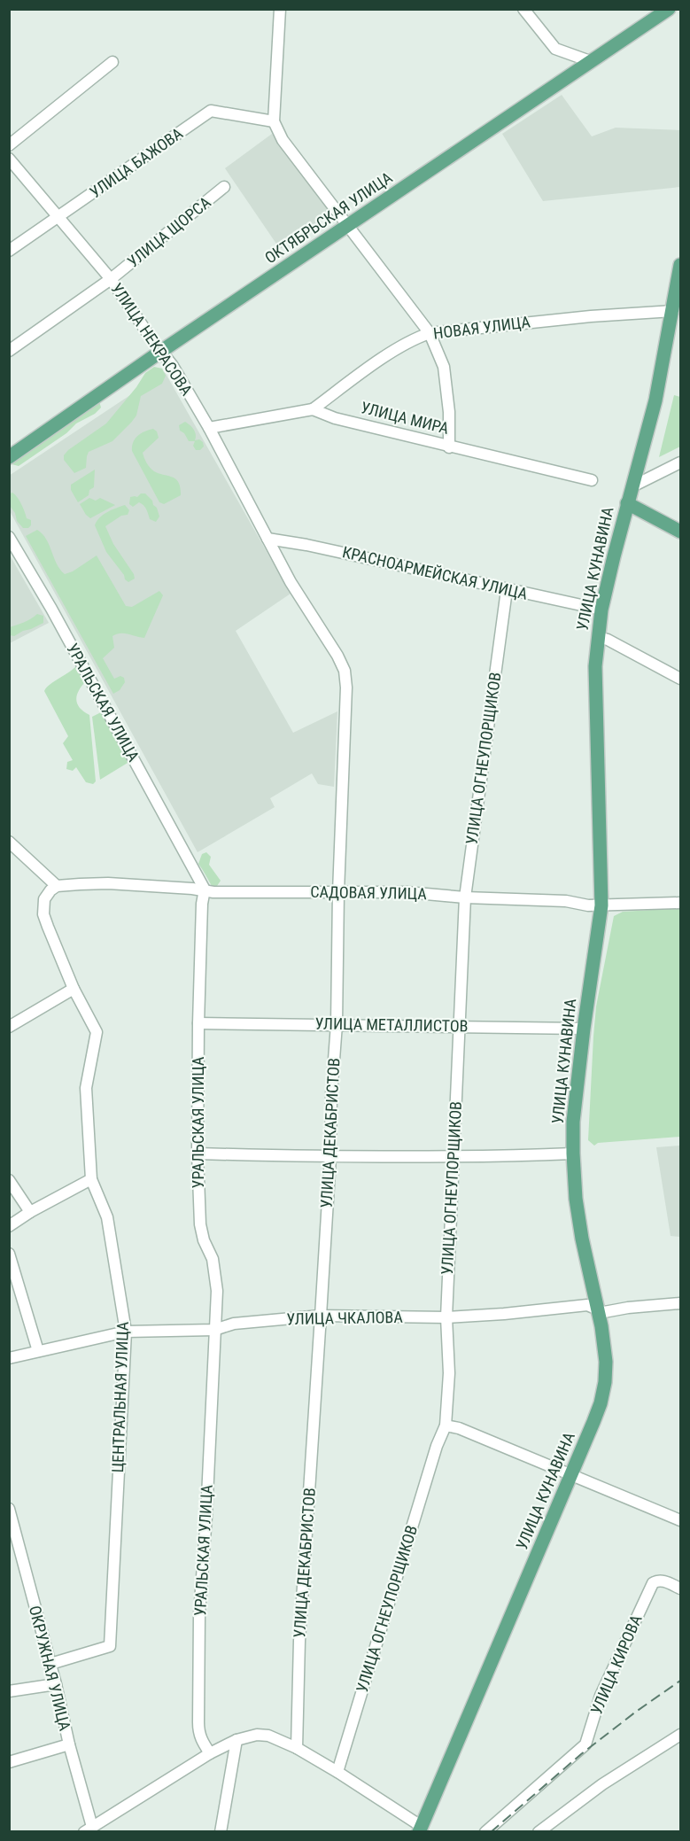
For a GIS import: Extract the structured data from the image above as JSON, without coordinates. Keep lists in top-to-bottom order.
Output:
{
  "streets": {
    "main road": ["ОКТЯБРЬСКАЯ УЛИЦА", "УЛИЦА КУНАВИНА"],
    "street": [
      "УЛИЦА БАЖОВА",
      "УЛИЦА ЩОРСА",
      "НОВАЯ УЛИЦА",
      "УЛИЦА НЕКРАСОВА",
      "УЛИЦА МИРА",
      "КРАСНОАРМЕЙСКАЯ УЛИЦА",
      "УРАЛЬСКАЯ УЛИЦА",
      "УЛИЦА ОГНЕУПОРЩИКОВ",
      "САДОВАЯ УЛИЦА",
      "УЛИЦА МЕТАЛЛИСТОВ",
      "УЛИЦА ДЕКАБРИСТОВ",
      "УЛИЦА ЧКАЛОВА",
      "ЦЕНТРАЛЬНАЯ УЛИЦА",
      "УЛИЦА КИРОВА",
      "ОКРУЖНАЯ УЛИЦА"
    ]
  },
  "crossings": [
    ["УЛИЦА БАЖОВА", "УЛИЦА НЕКРАСОВА"],
    ["ОКТЯБРЬСКАЯ УЛИЦА", "УЛИЦА НЕКРАСОВА"],
    ["УЛИЦА ЩОРСА", "УЛИЦА НЕКРАСОВА"],
    ["НОВАЯ УЛИЦА", "УЛИЦА МИРА"],
    ["НОВАЯ УЛИЦА", "УЛИЦА КУНАВИНА"],
    ["УЛИЦА НЕКРАСОВА", "КРАСНОАРМЕЙСКАЯ УЛИЦА"],
    ["УЛИЦА НЕКРАСОВА", "УЛИЦА ДЕКАБРИСТОВ"],
    ["УЛИЦА КУНАВИНА", "КРАСНОАРМЕЙСКАЯ УЛИЦА"],
    ["УЛИЦА КУНАВИНА", "САДОВАЯ УЛИЦА"],
    ["УЛИЦА КУНАВИНА", "УЛИЦА МЕТАЛЛИСТОВ"],
    ["УЛИЦА КУНАВИНА", "УЛИЦА ЧКАЛОВА"],
    ["КРАСНОАРМЕЙСКАЯ УЛИЦА", "УЛИЦА ОГНЕУПОРЩИКОВ"],
    ["КРАСНОАРМЕЙСКАЯ УЛИЦА", "УЛИЦА ДЕКАБРИСТОВ"],
    ["УРАЛЬСКАЯ УЛИЦА", "САДОВАЯ УЛИЦА"],
    ["УРАЛЬСКАЯ УЛИЦА", "УЛИЦА МЕТАЛЛИСТОВ"],
    ["УРАЛЬСКАЯ УЛИЦА", "УЛИЦА ЧКАЛОВА"],
    ["УЛИЦА ОГНЕУПОРЩИКОВ", "САДОВАЯ УЛИЦА"],
    ["УЛИЦА ОГНЕУПОРЩИКОВ", "УЛИЦА МЕТАЛЛИСТОВ"],
    ["УЛИЦА ОГНЕУПОРЩИКОВ", "УЛИЦА ЧКАЛОВА"],
    ["САДОВАЯ УЛИЦА", "УЛИЦА ДЕКАБРИСТОВ"],
    ["САДОВАЯ УЛИЦА", "ЦЕНТРАЛЬНАЯ УЛИЦА"],
    ["УЛИЦА МЕТАЛЛИСТОВ", "УЛИЦА ДЕКАБРИСТОВ"],
    ["УЛИЦА ДЕКАБРИСТОВ", "УЛИЦА ЧКАЛОВА"],
    ["УЛИЦА ЧКАЛОВА", "ЦЕНТРАЛЬНАЯ УЛИЦА"],
    ["ЦЕНТРАЛЬНАЯ УЛИЦА", "ОКРУЖНАЯ УЛИЦА"]
  ]
}
